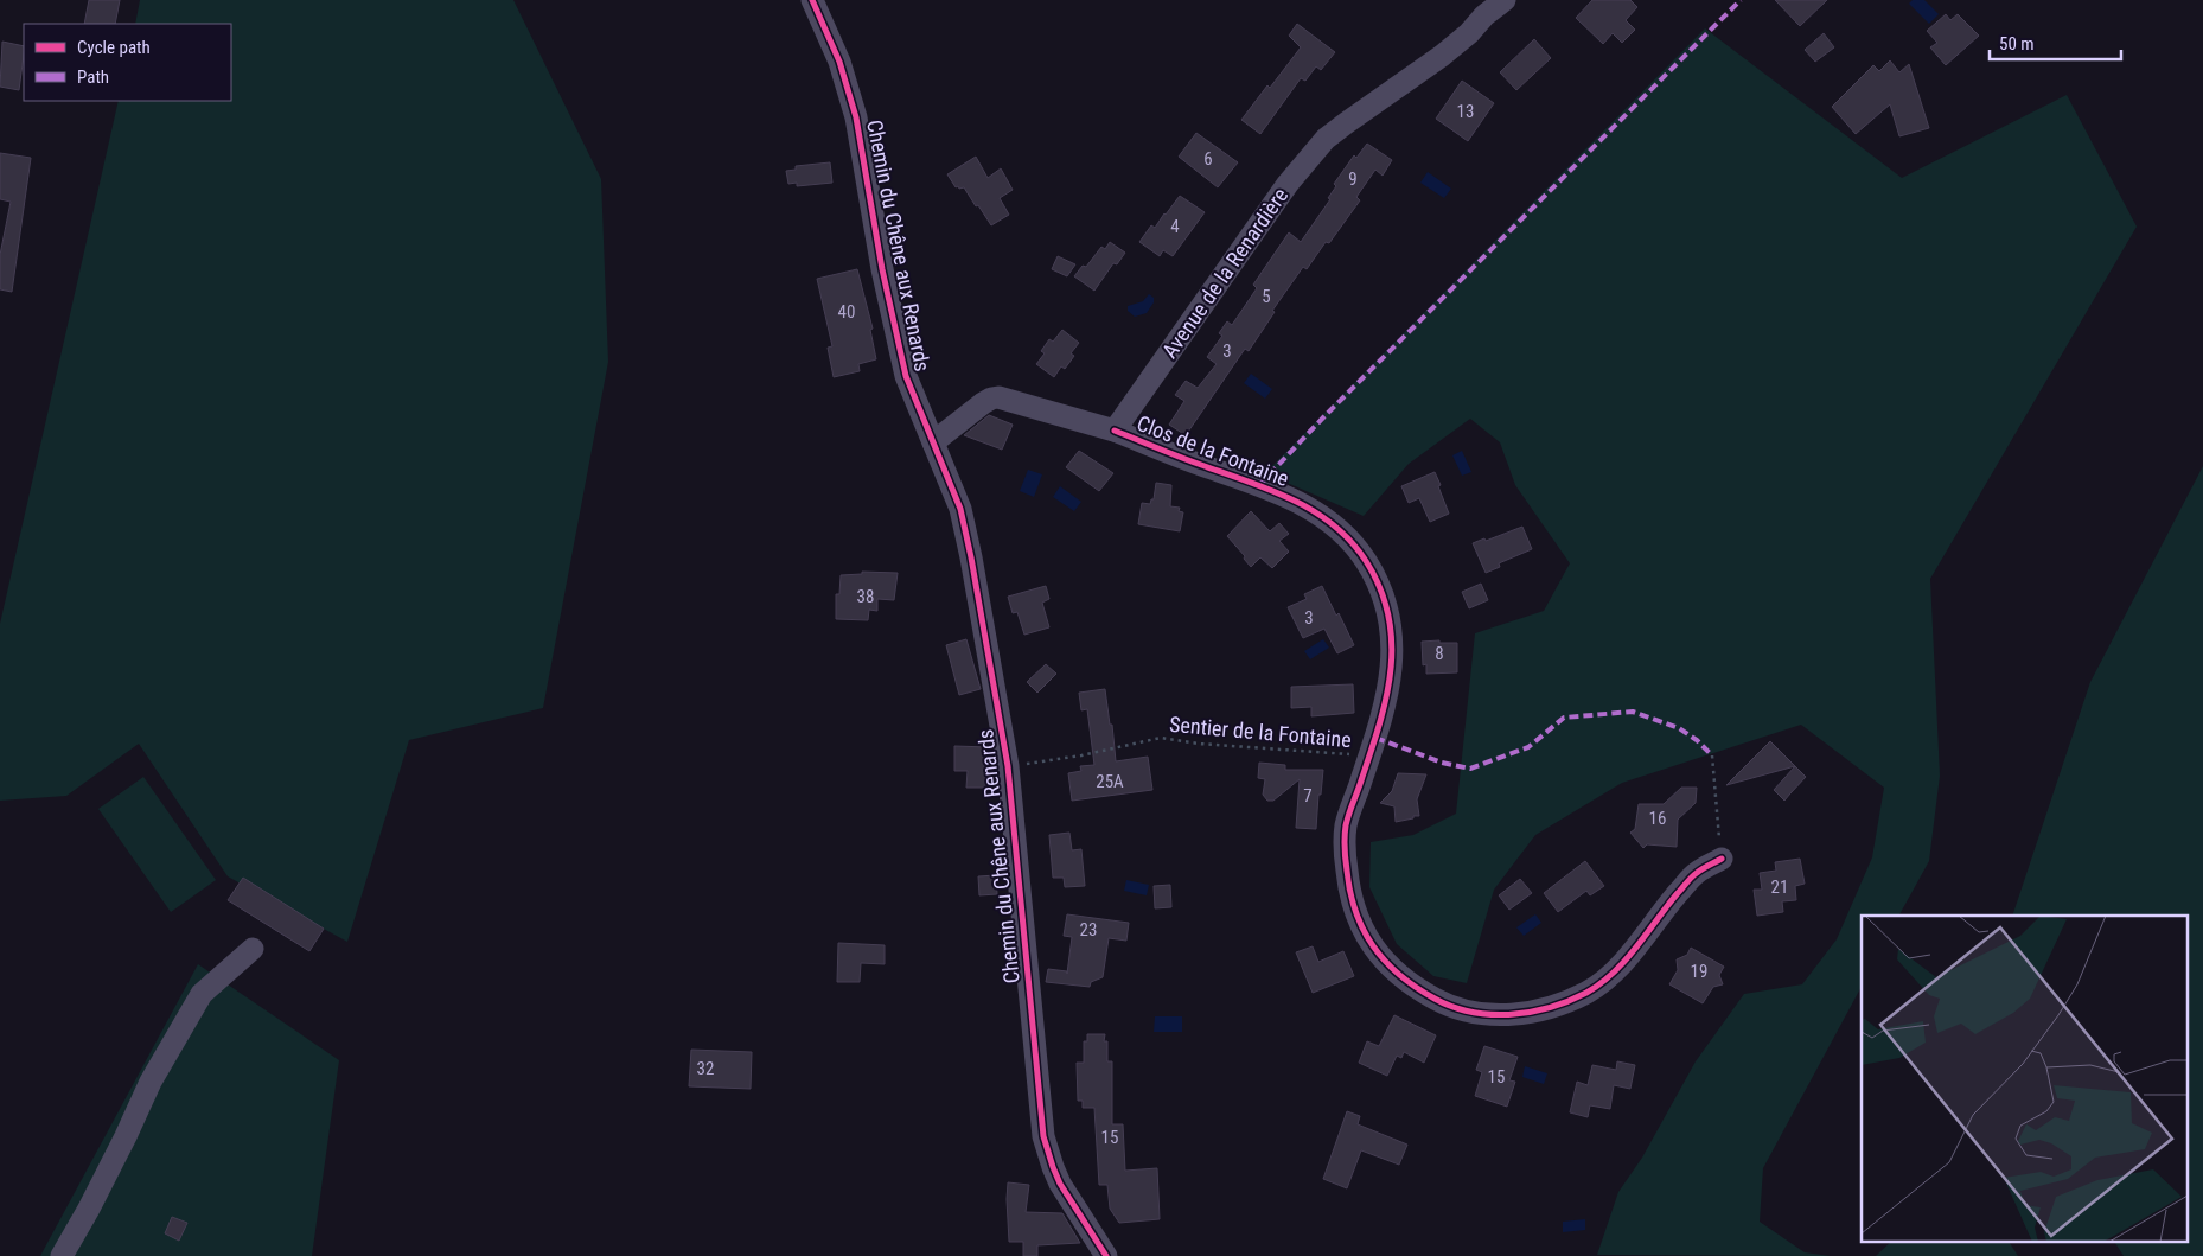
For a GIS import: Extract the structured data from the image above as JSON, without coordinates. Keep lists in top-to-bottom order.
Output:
{
  "streets": {
    "street": ["Chemin du Chêne aux Renards", "Avenue de la Renardière", "Clos de la Fontaine"],
    "path": ["Sentier de la Fontaine"]
  },
  "crossings": [
    ["Chemin du Chêne aux Renards", "Sentier de la Fontaine"],
    ["Avenue de la Renardière", "Clos de la Fontaine"],
    ["Clos de la Fontaine", "Sentier de la Fontaine"]
  ],
  "house_numbers": [
    "13",
    "6",
    "9",
    "4",
    "5",
    "40",
    "3",
    "38",
    "3",
    "8",
    "25A",
    "7",
    "16",
    "21",
    "23",
    "19",
    "32",
    "15",
    "15"
  ],
  "legend": ["Cycle path", "Path"],
  "scale_bar": "50 m"
}
